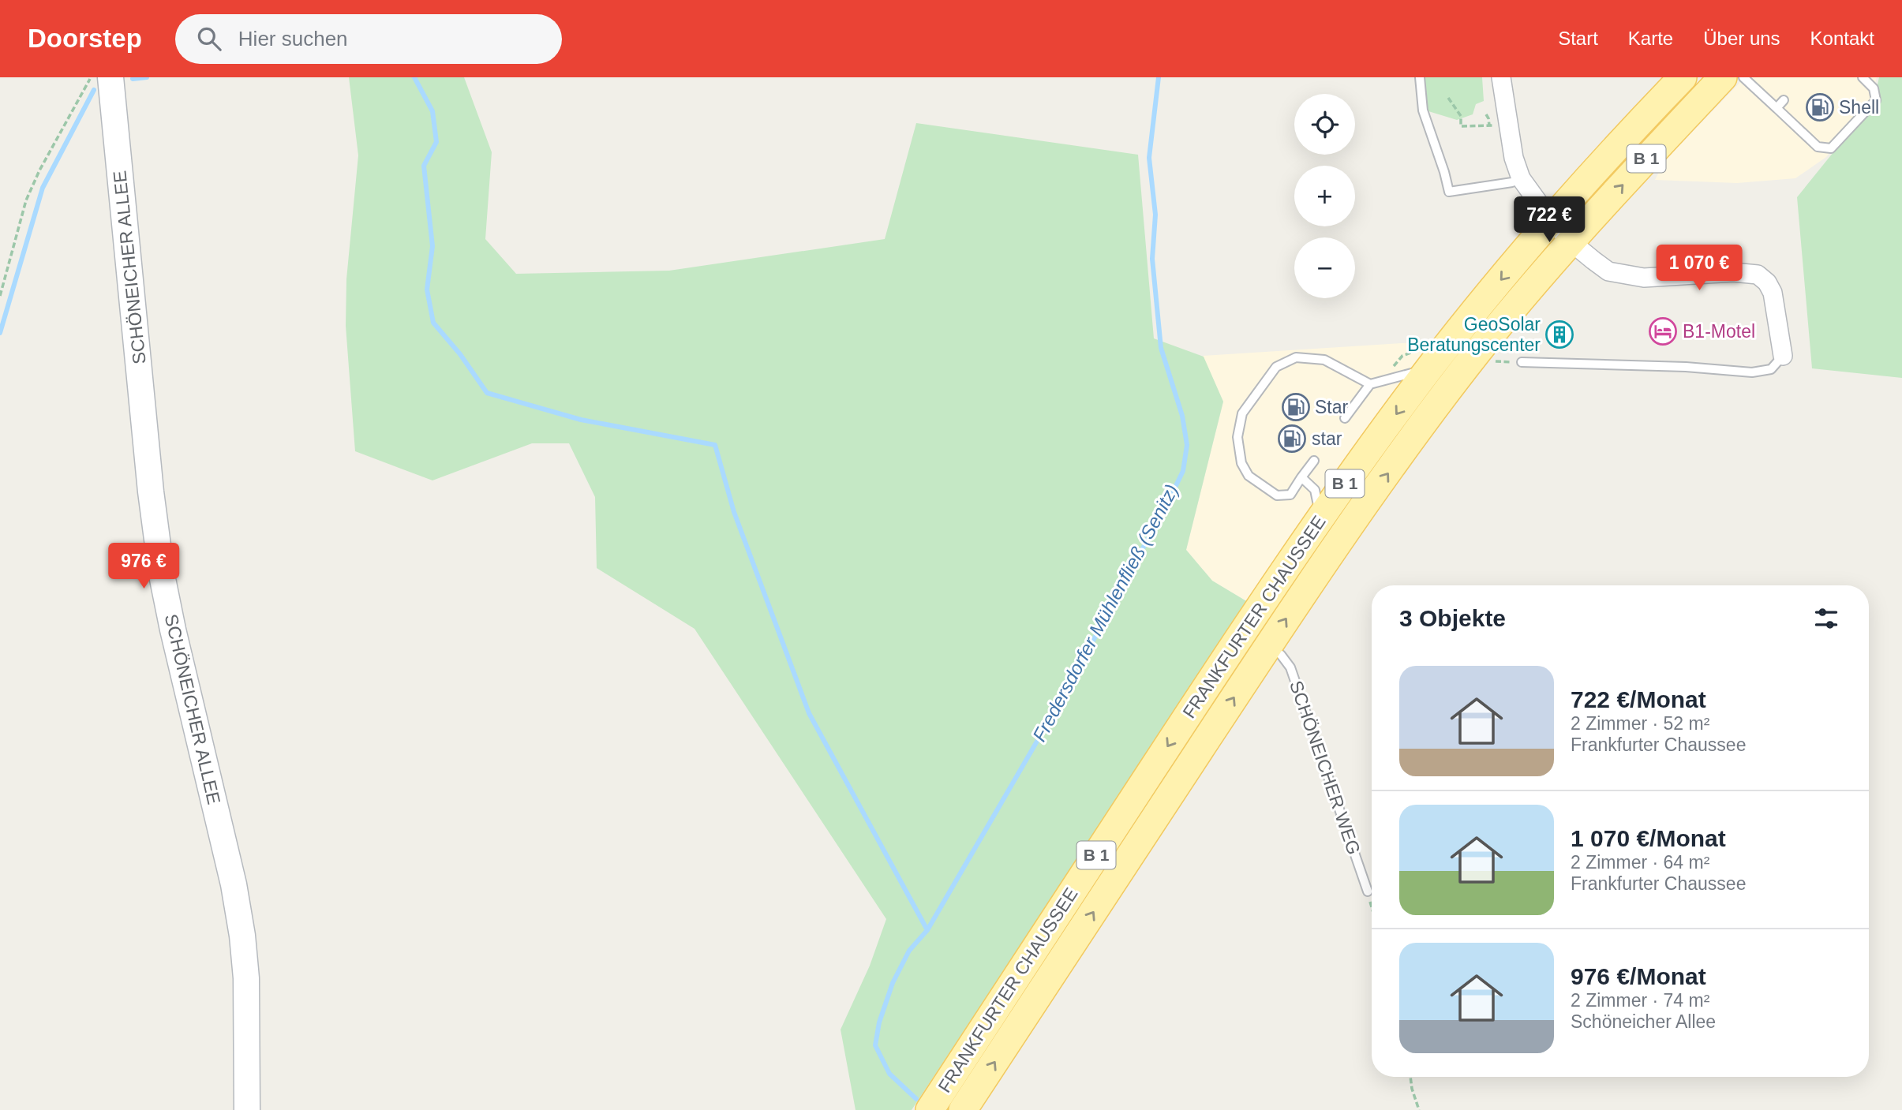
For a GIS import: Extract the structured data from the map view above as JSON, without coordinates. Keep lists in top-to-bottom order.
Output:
{
  "streets": {
    "main road": ["B 1", "FRANKFURTER CHAUSSEE"],
    "street": ["SCHÖNEICHER ALLEE"],
    "lane": ["SCHÖNEICHER WEG"]
  },
  "crossings": [
    ["FRANKFURTER CHAUSSEE", "SCHÖNEICHER WEG"]
  ],
  "water": ["Fredersdorfer Mühlenfließ (Senitz)"],
  "places": {
    "fuel station": ["Shell", "Star", "star"],
    "hotel": ["B1-Motel"],
    "building": ["GeoSolar Beratungscenter"]
  },
  "page": {
    "header": "Doorstep",
    "search": "Hier suchen",
    "nav": [
      "Start",
      "Karte",
      "Über uns",
      "Kontakt"
    ],
    "map_buttons": ["+", "−"],
    "price": ["722 €", "1 070 €", "976 €"],
    "heading": "3 Objekte",
    "list": [
      {
        "name": "722 €/Monat",
        "note": "2 Zimmer · 52 m² · Frankfurter Chaussee"
      },
      {
        "name": "1 070 €/Monat",
        "note": "2 Zimmer · 64 m² · Frankfurter Chaussee"
      },
      {
        "name": "976 €/Monat",
        "note": "2 Zimmer · 74 m² · Schöneicher Allee"
      }
    ]
  }
}
